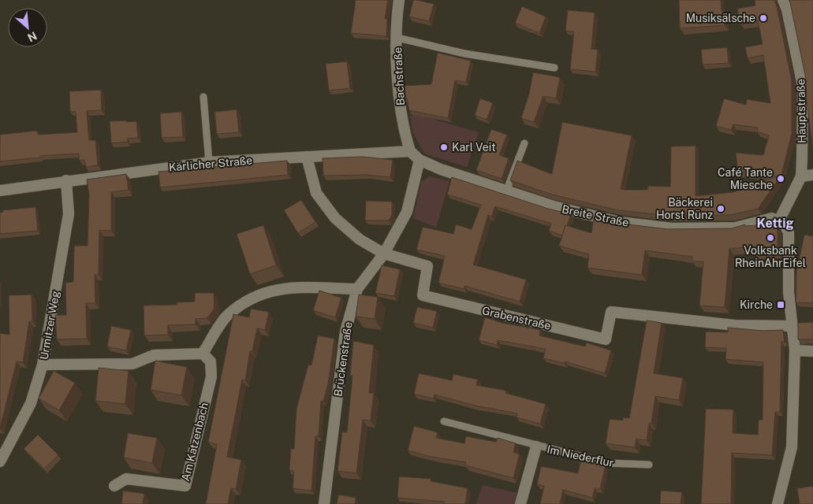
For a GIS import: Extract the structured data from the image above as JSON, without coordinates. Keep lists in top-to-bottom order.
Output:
{
  "streets": {
    "street": [
      "Bachstraße",
      "Hauptstraße",
      "Kärlicher Straße",
      "Breite Straße",
      "Grabenstraße",
      "Urmitzer Weg",
      "Brückenstraße",
      "Am Katzenbach",
      "Im Niederflur"
    ]
  },
  "crossings": [
    ["Bachstraße", "Kärlicher Straße"],
    ["Kärlicher Straße", "Grabenstraße"],
    ["Kärlicher Straße", "Urmitzer Weg"],
    ["Breite Straße", "Brückenstraße"],
    ["Grabenstraße", "Brückenstraße"]
  ],
  "districts": ["Kettig"],
  "places": {
    "other": [
      "Musiksälsche",
      "Karl Veit",
      "Café Tante Miesche",
      "Bäckerei Horst Rünz",
      "Volksbank RheinAhrEifel"
    ],
    "transit": ["Kirche"]
  },
  "north": "bottom right"
}
